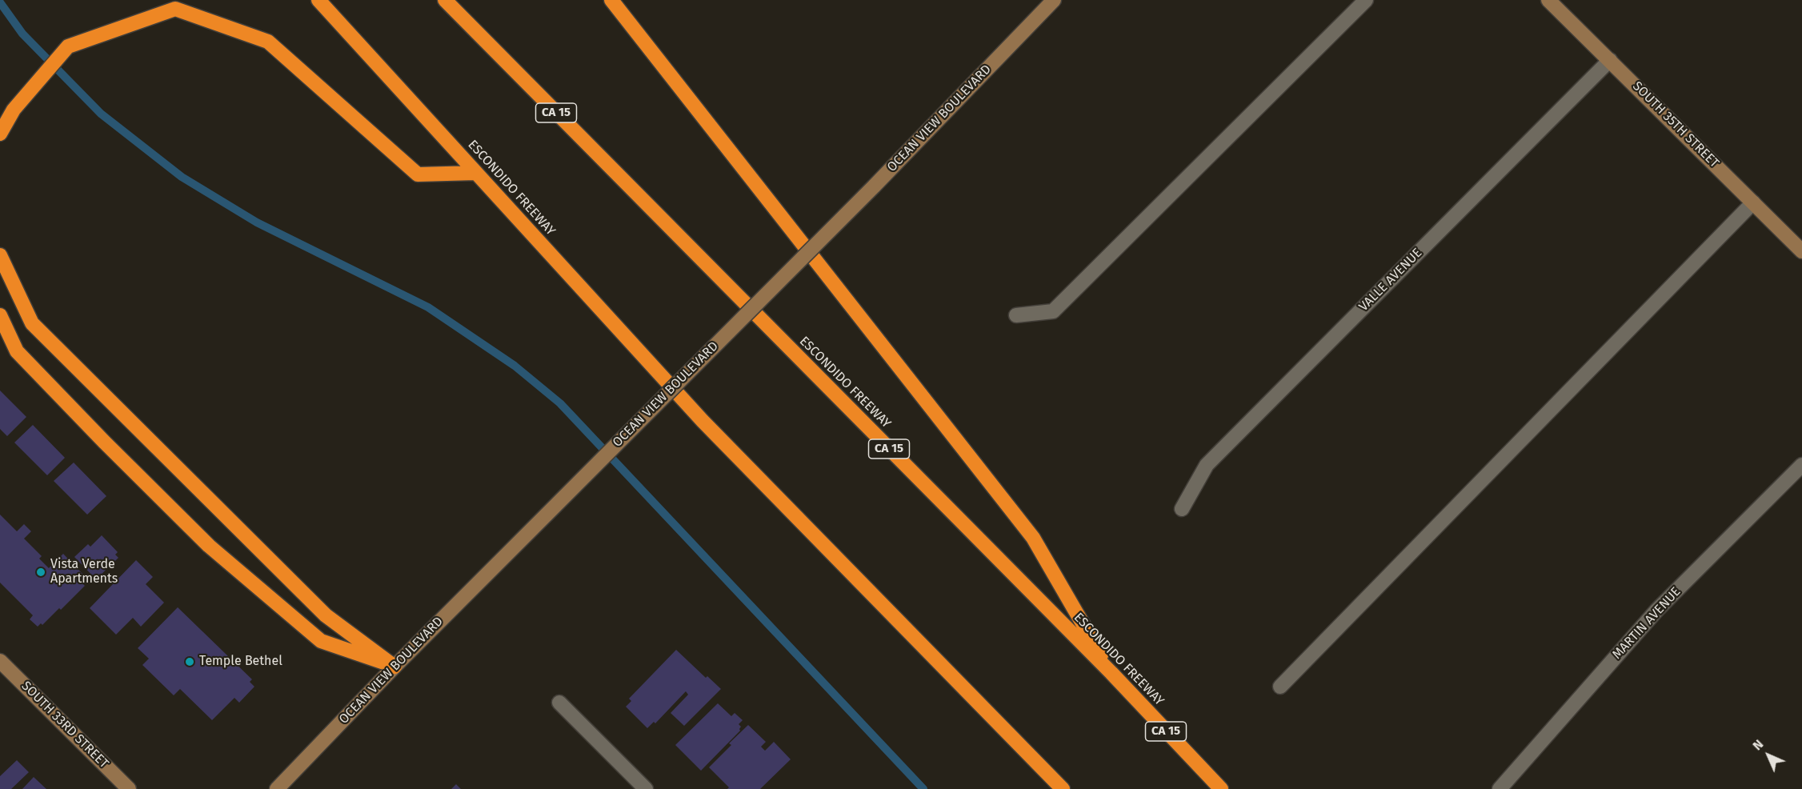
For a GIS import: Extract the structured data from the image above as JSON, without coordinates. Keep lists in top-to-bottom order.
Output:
{
  "streets": {
    "highway": ["CA 15", "ESCONDIDO FREEWAY"],
    "main road": ["OCEAN VIEW BOULEVARD", "SOUTH 35TH STREET", "SOUTH 33RD STREET"],
    "street": ["VALLE AVENUE", "MARTIN AVENUE"]
  },
  "crossings": [
    ["SOUTH 35TH STREET", "VALLE AVENUE"]
  ],
  "places": ["Vista Verde Apartments", "Temple Bethel"],
  "north": "top left"
}
